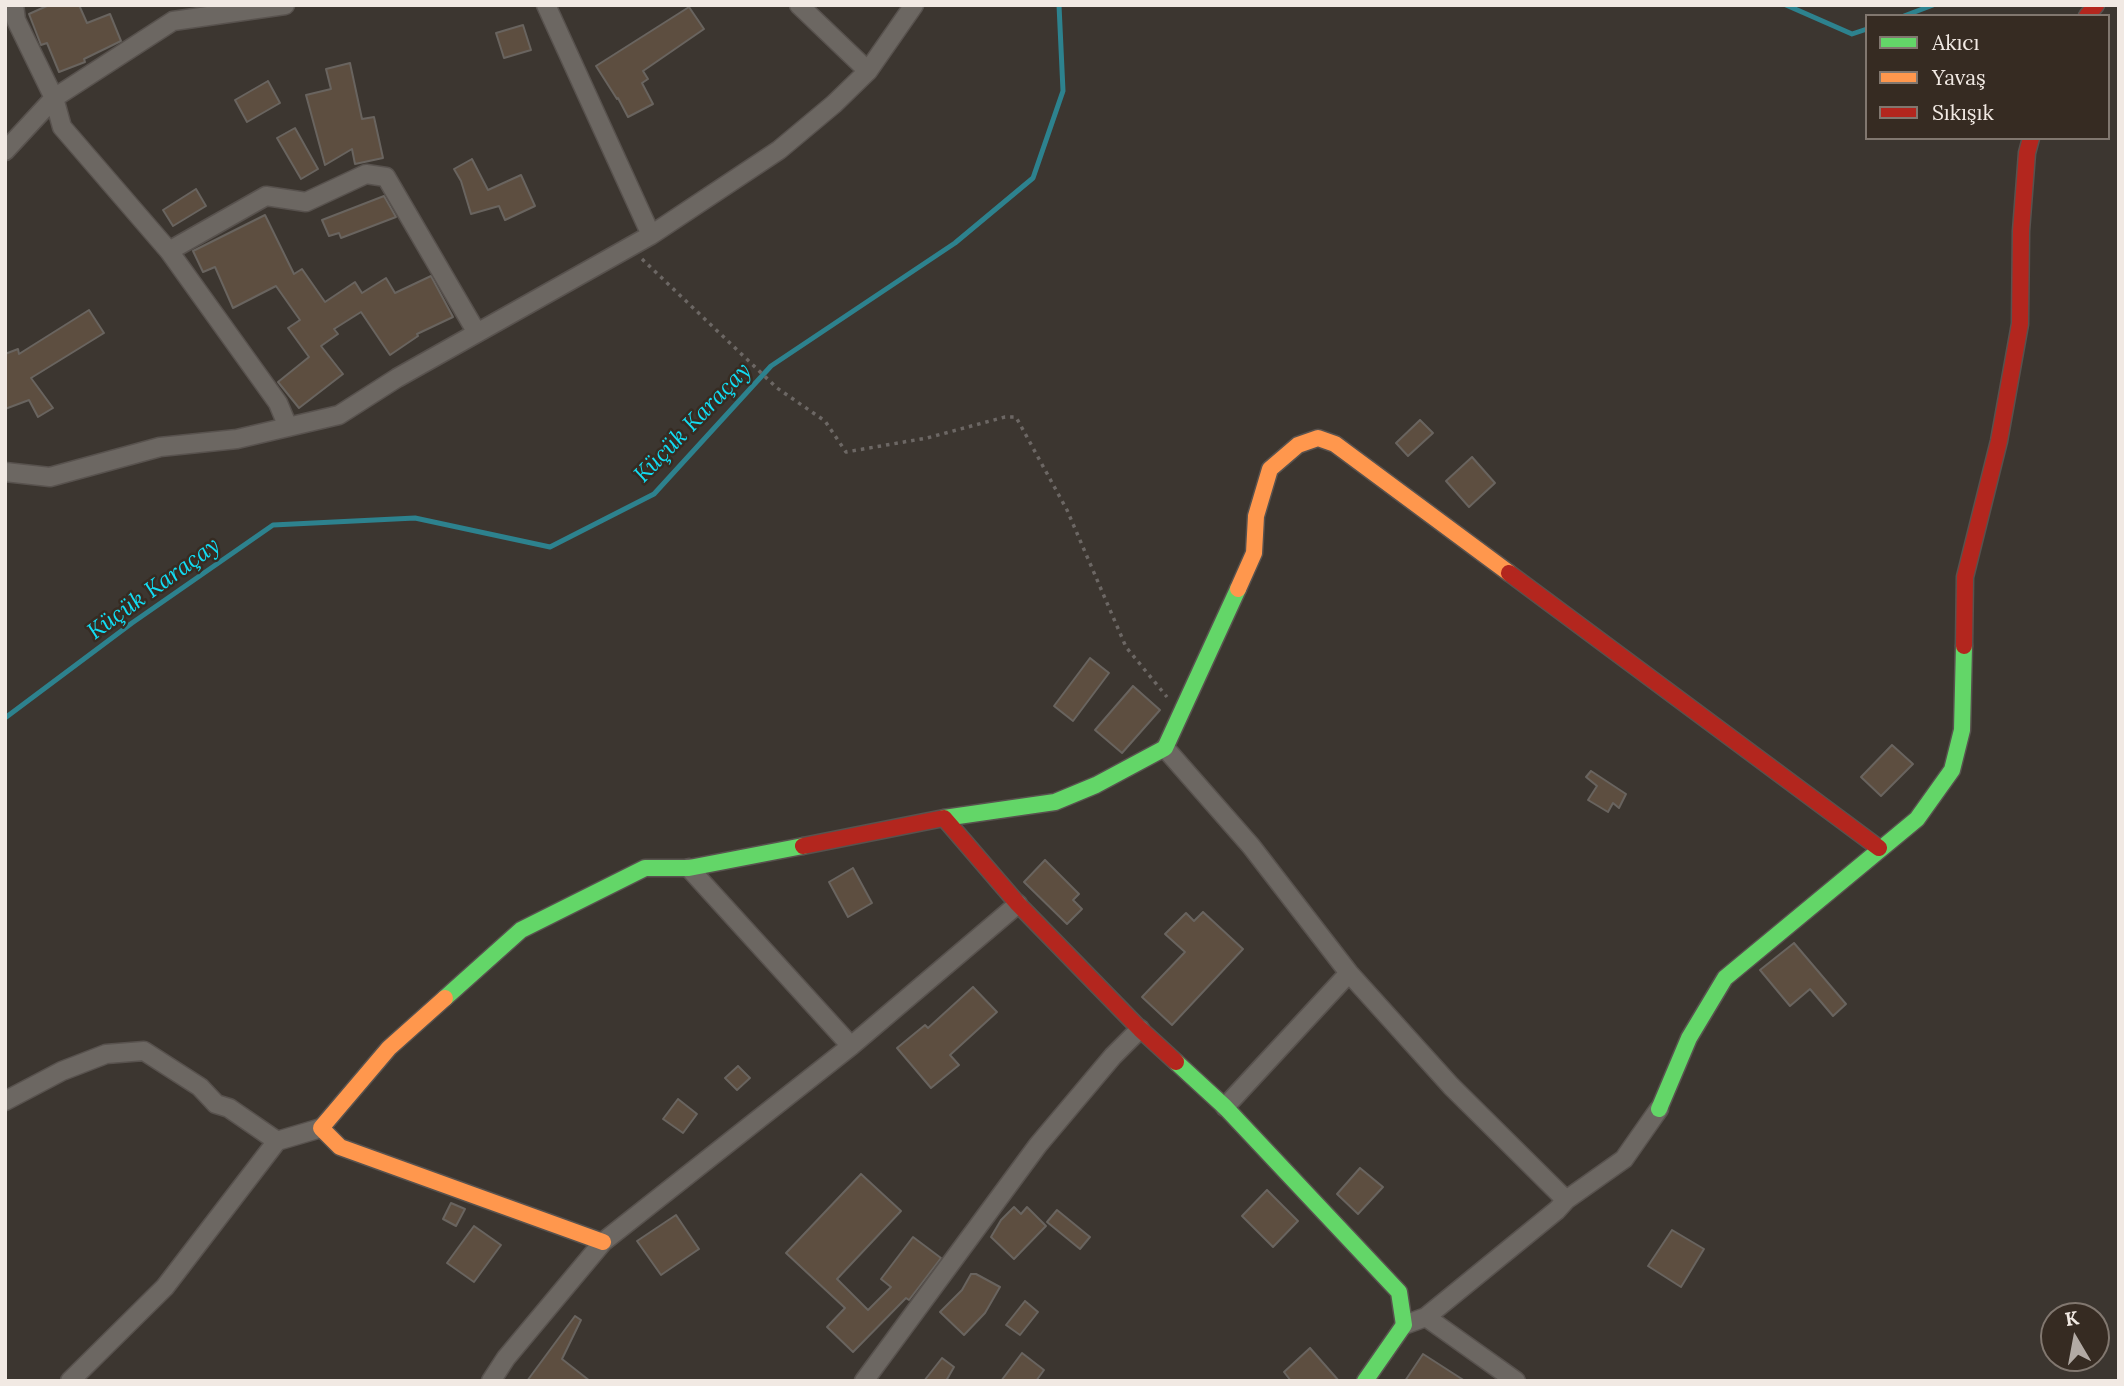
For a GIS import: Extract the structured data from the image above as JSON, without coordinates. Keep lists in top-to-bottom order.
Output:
{
  "water": ["Küçük Karaçay"],
  "legend": ["Akıcı", "Yavaş", "Sıkışık"],
  "north": "top"
}
